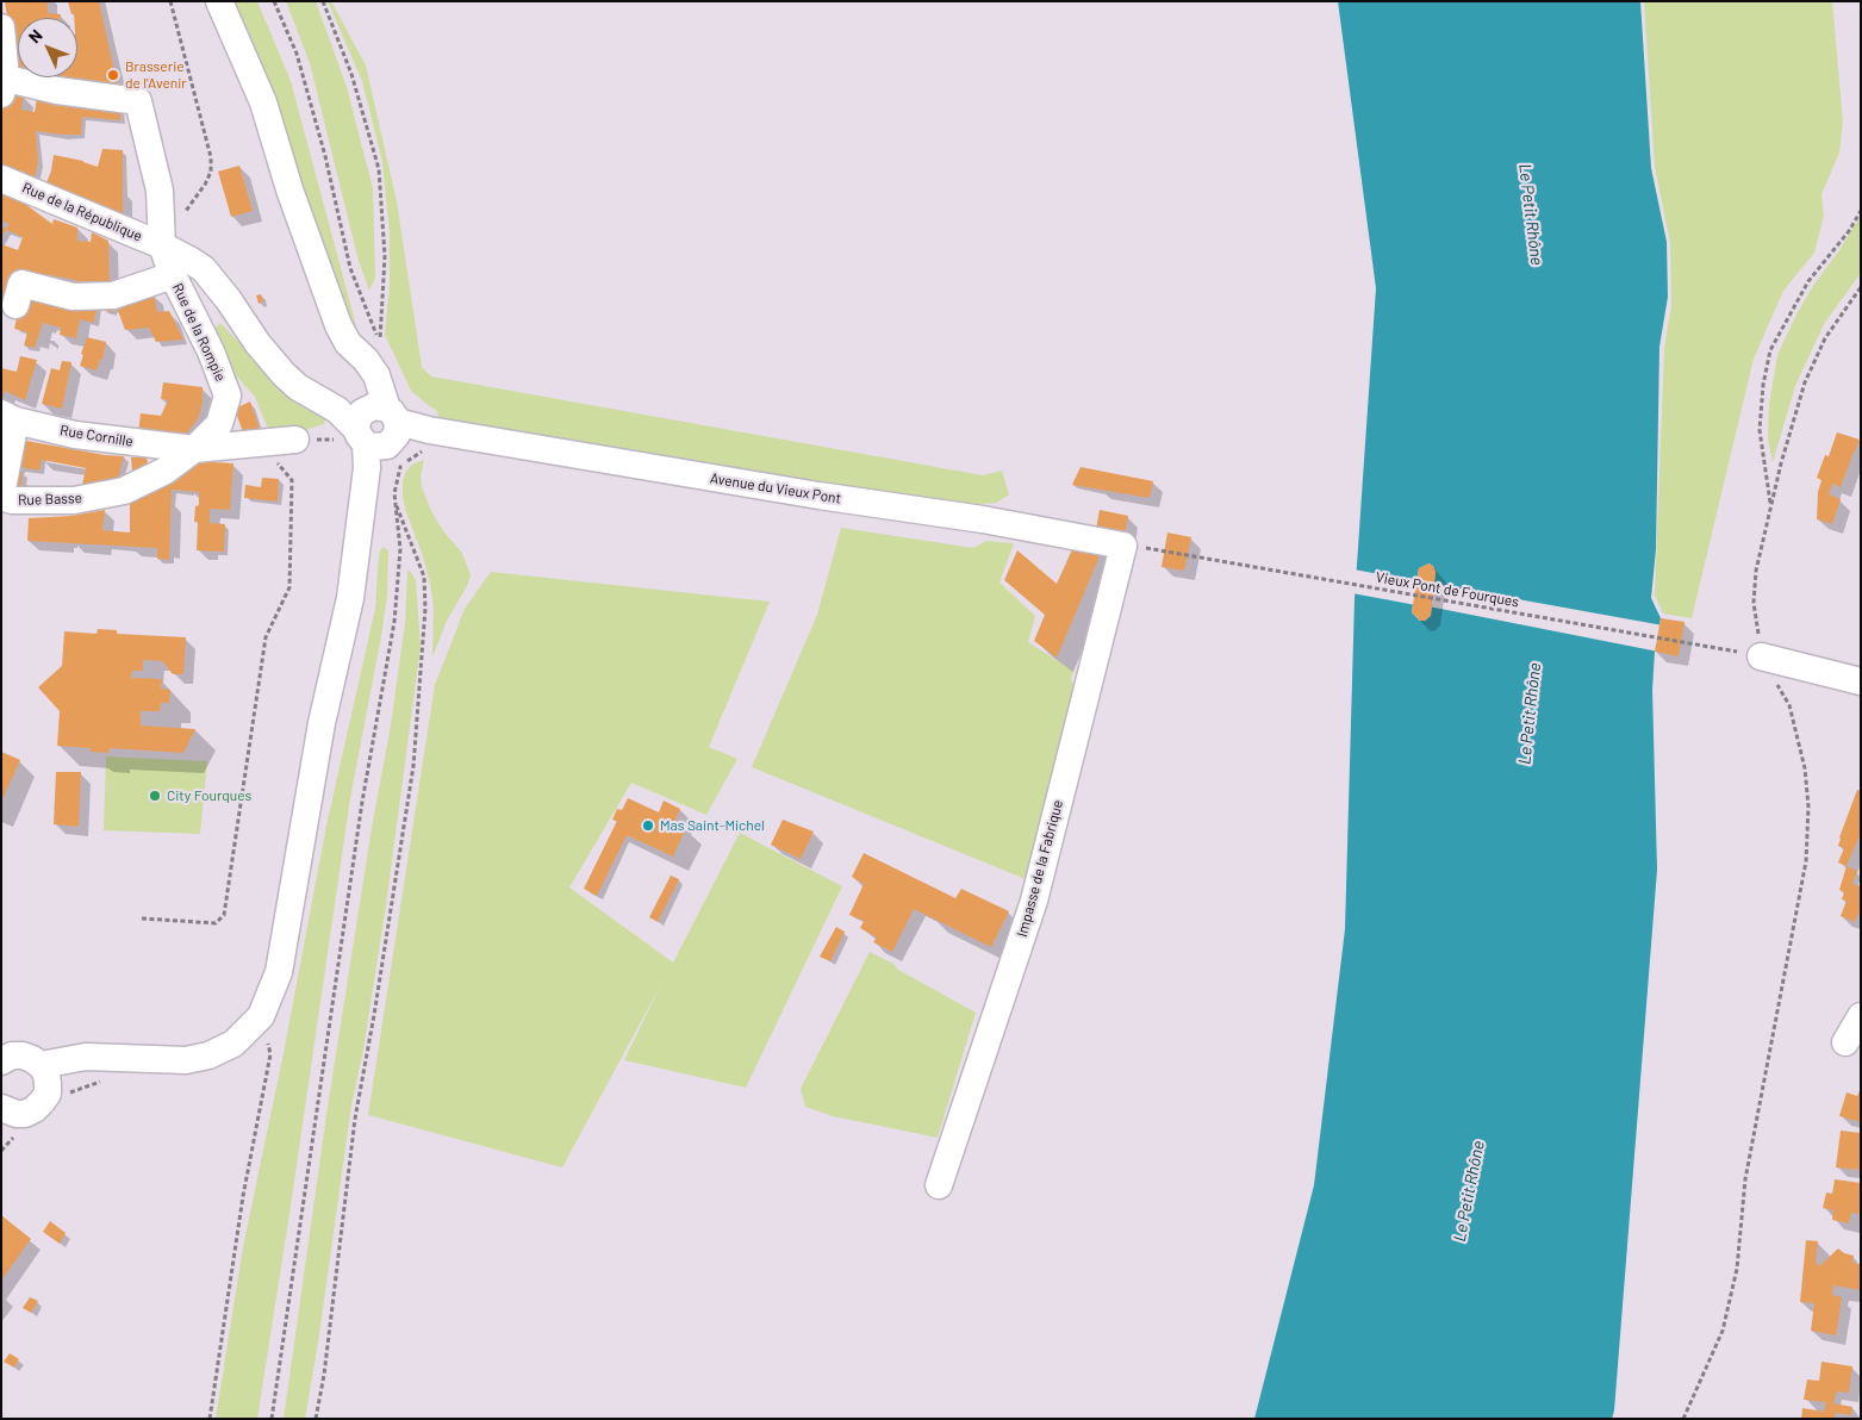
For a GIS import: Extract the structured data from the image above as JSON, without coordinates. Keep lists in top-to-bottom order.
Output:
{
  "streets": {
    "street": [
      "Rue de la République",
      "Rue de la Rompie",
      "Rue Cornille",
      "Avenue du Vieux Pont",
      "Rue Basse",
      "Impasse de la Fabrique"
    ],
    "path": ["Vieux Pont de Fourques"]
  },
  "crossings": [
    ["Rue de la République", "Rue de la Rompie"],
    ["Rue de la République", "Avenue du Vieux Pont"],
    ["Rue de la Rompie", "Rue Cornille"],
    ["Rue de la Rompie", "Avenue du Vieux Pont"],
    ["Rue de la Rompie", "Rue Basse"],
    ["Rue Cornille", "Rue Basse"],
    ["Avenue du Vieux Pont", "Impasse de la Fabrique"]
  ],
  "water": ["Le Petit Rhône"],
  "places": ["Brasserie de l'Avenir", "City Fourques", "Mas Saint-Michel"],
  "north": "top left"
}
